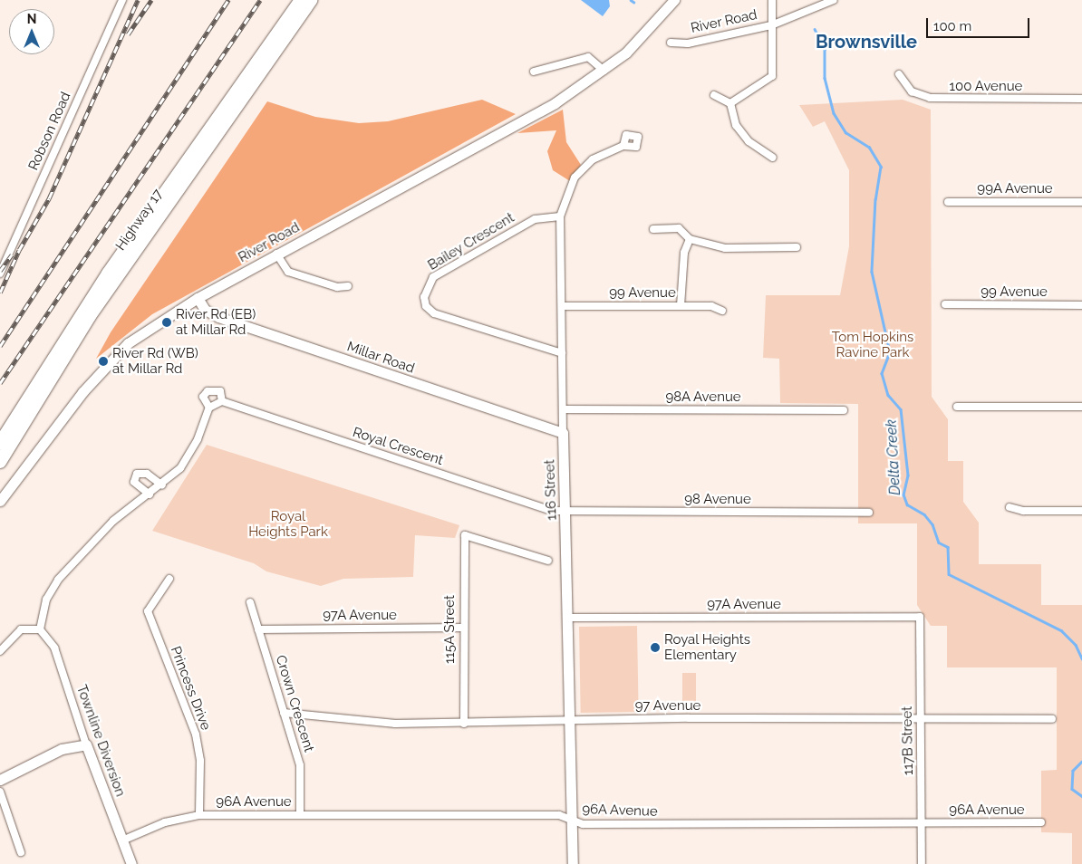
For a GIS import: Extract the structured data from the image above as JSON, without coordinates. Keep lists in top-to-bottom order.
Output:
{
  "streets": {
    "highway": ["Highway 17"],
    "street": [
      "River Road",
      "100 Avenue",
      "Robson Road",
      "99A Avenue",
      "Bailey Crescent",
      "99 Avenue",
      "Millar Road",
      "98A Avenue",
      "Royal Crescent",
      "116 Street",
      "98 Avenue",
      "97A Avenue",
      "115A Street",
      "Princess Drive",
      "Crown Crescent",
      "97 Avenue",
      "Townline Diversion",
      "117B Street",
      "96A Avenue"
    ]
  },
  "crossings": [
    ["River Road", "Millar Road"],
    ["Bailey Crescent", "116 Street"],
    ["99 Avenue", "116 Street"],
    ["Millar Road", "116 Street"],
    ["98A Avenue", "116 Street"],
    ["Royal Crescent", "116 Street"],
    ["Royal Crescent", "98 Avenue"],
    ["Royal Crescent", "Townline Diversion"],
    ["116 Street", "98 Avenue"],
    ["116 Street", "97A Avenue"],
    ["116 Street", "97 Avenue"],
    ["116 Street", "96A Avenue"],
    ["97A Avenue", "115A Street"],
    ["97A Avenue", "Crown Crescent"],
    ["97A Avenue", "117B Street"],
    ["115A Street", "97 Avenue"],
    ["Princess Drive", "96A Avenue"],
    ["Crown Crescent", "97 Avenue"],
    ["Crown Crescent", "96A Avenue"],
    ["97 Avenue", "117B Street"],
    ["Townline Diversion", "96A Avenue"],
    ["117B Street", "96A Avenue"]
  ],
  "districts": ["Brownsville"],
  "water": ["Delta Creek"],
  "parks": ["Tom Hopkins Ravine Park", "Royal Heights Park"],
  "places": ["River Rd (EB) at Millar Rd", "River Rd (WB) at Millar Rd", "Royal Heights Elementary"],
  "scale_bar": "100 m",
  "north": "top"
}
